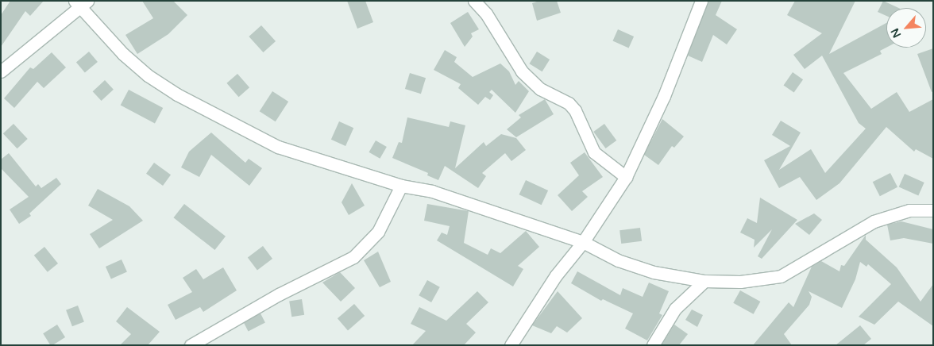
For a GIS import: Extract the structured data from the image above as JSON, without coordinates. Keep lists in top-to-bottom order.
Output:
{
  "north": "bottom left"
}
